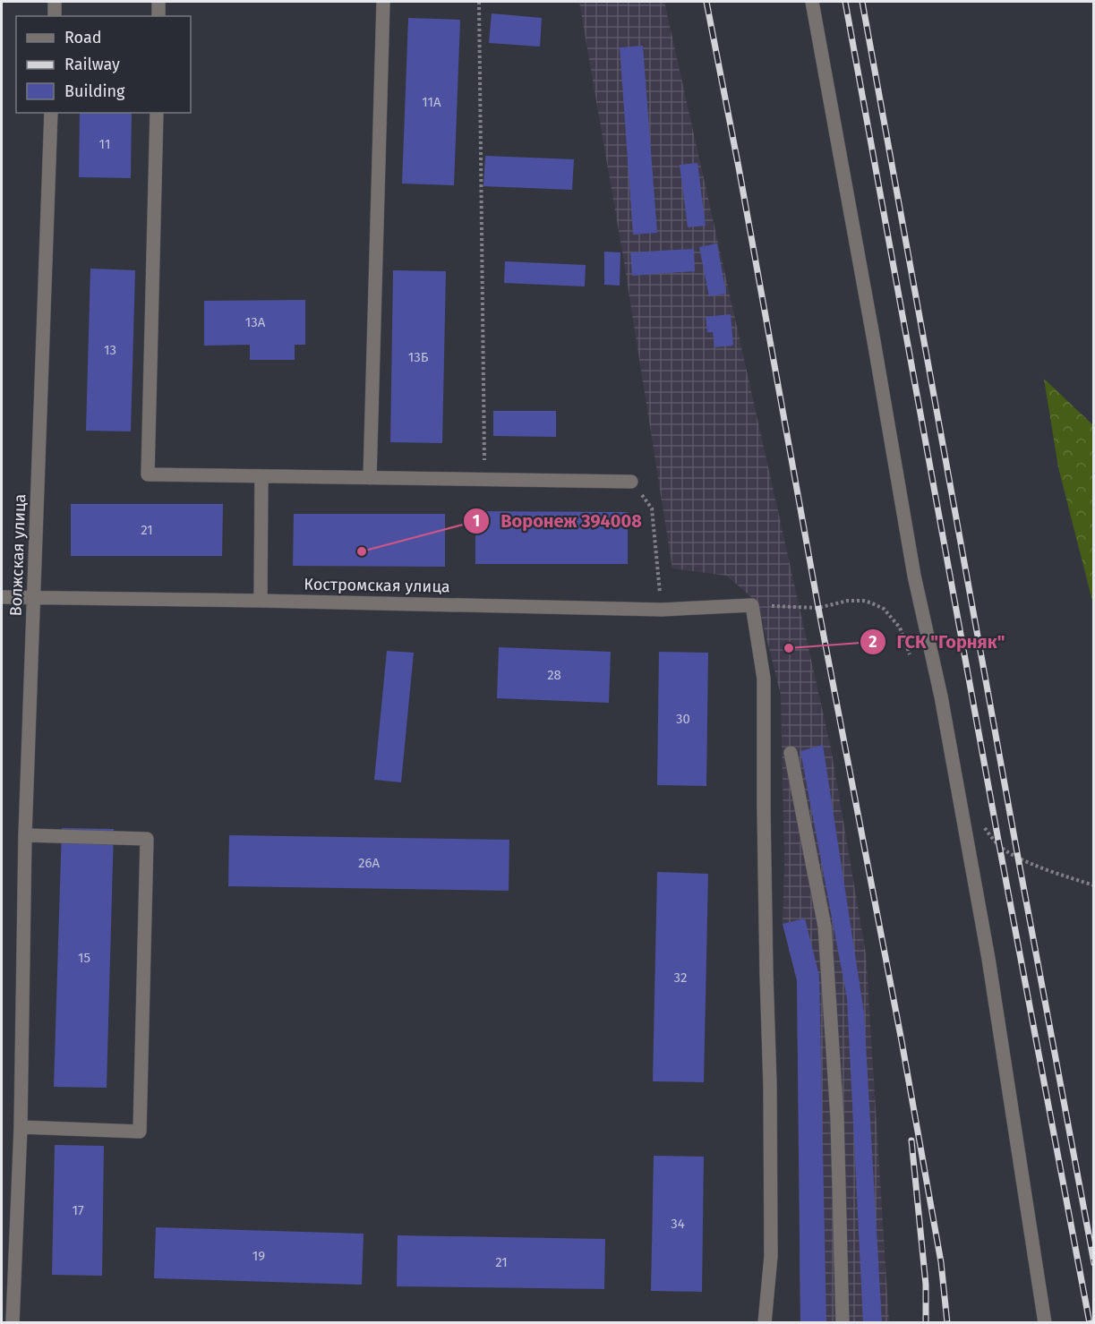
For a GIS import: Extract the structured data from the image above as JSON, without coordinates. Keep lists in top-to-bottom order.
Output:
{
  "streets": {
    "street": ["Волжская улица", "Костромская улица"]
  },
  "crossings": [
    ["Волжская улица", "Костромская улица"]
  ],
  "places": ["Воронеж 394008", "ГСК \"Горняк\""],
  "house_numbers": [
    "11А",
    "11",
    "13А",
    "13",
    "13Б",
    "21",
    "28",
    "30",
    "26А",
    "15",
    "32",
    "17",
    "34",
    "19",
    "21"
  ],
  "legend": ["Road", "Railway", "Building"]
}
